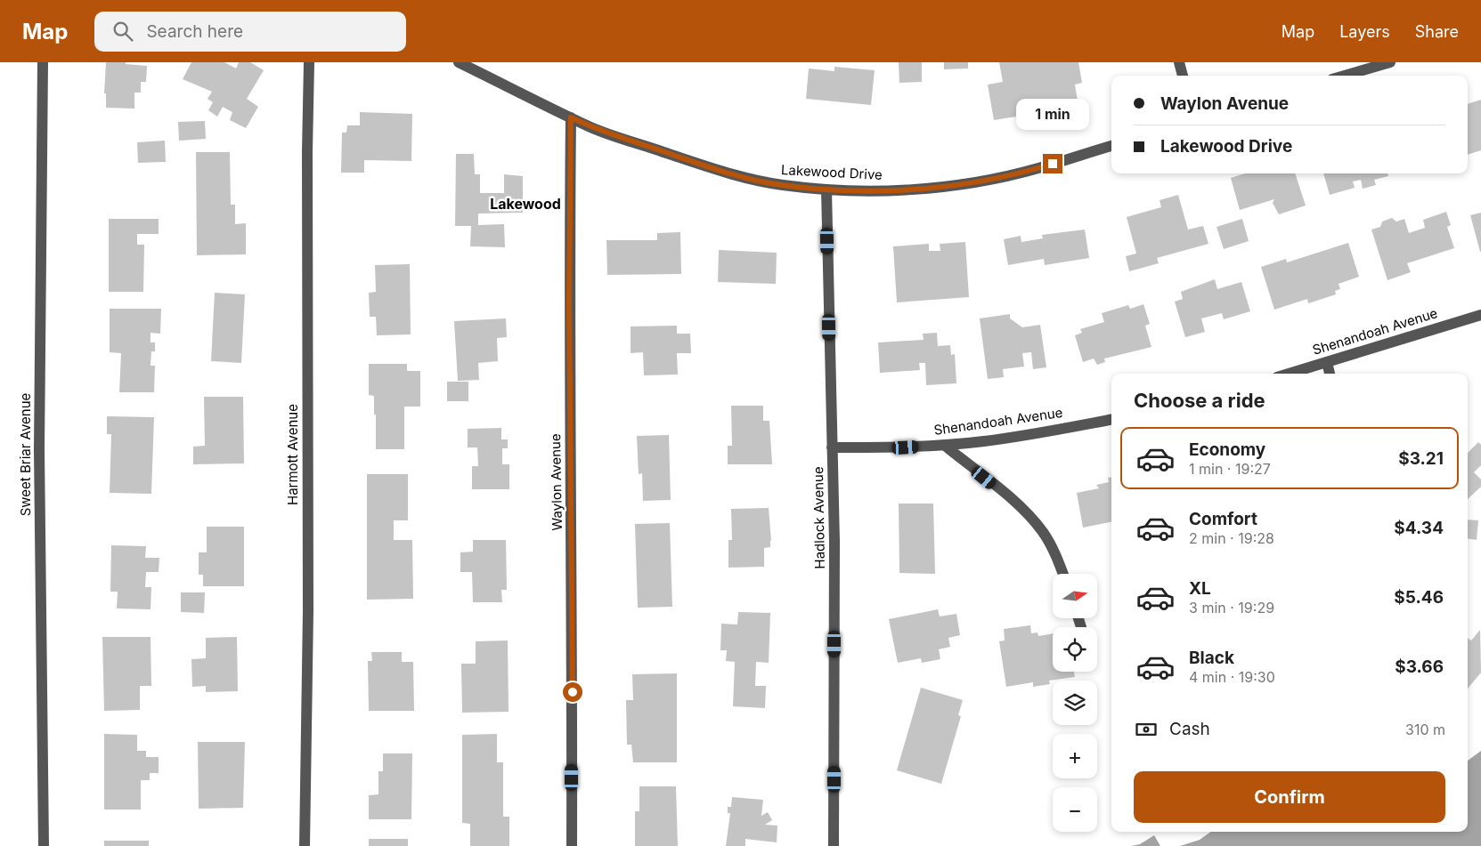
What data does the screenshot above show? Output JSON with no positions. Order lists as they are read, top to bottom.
{
  "streets": {
    "street": [
      "Lakewood Drive",
      "Shenandoah Avenue",
      "Sweet Briar Avenue",
      "Harmott Avenue",
      "Waylon Avenue",
      "Hadlock Avenue"
    ]
  },
  "crossings": [
    ["Lakewood Drive", "Waylon Avenue"],
    ["Lakewood Drive", "Hadlock Avenue"],
    ["Shenandoah Avenue", "Hadlock Avenue"]
  ],
  "districts": ["Lakewood"],
  "north": "right",
  "page": {
    "header": "Map",
    "search": "Search here",
    "nav": ["Map", "Layers", "Share"],
    "banner": ["Waylon Avenue", "Lakewood Drive"],
    "bubble": "1 min",
    "heading": "Choose a ride",
    "list": [
      {
        "name": "Economy",
        "note": "1 min · 19:27",
        "value": "$3.21"
      },
      {
        "name": "Comfort",
        "note": "2 min · 19:28",
        "value": "$4.34"
      },
      {
        "name": "XL",
        "note": "3 min · 19:29",
        "value": "$5.46"
      },
      {
        "name": "Black",
        "note": "4 min · 19:30",
        "value": "$3.66"
      }
    ],
    "map_buttons": ["+", "−"],
    "pay": ["Cash", "310 m"],
    "buttons": "Confirm"
  }
}
